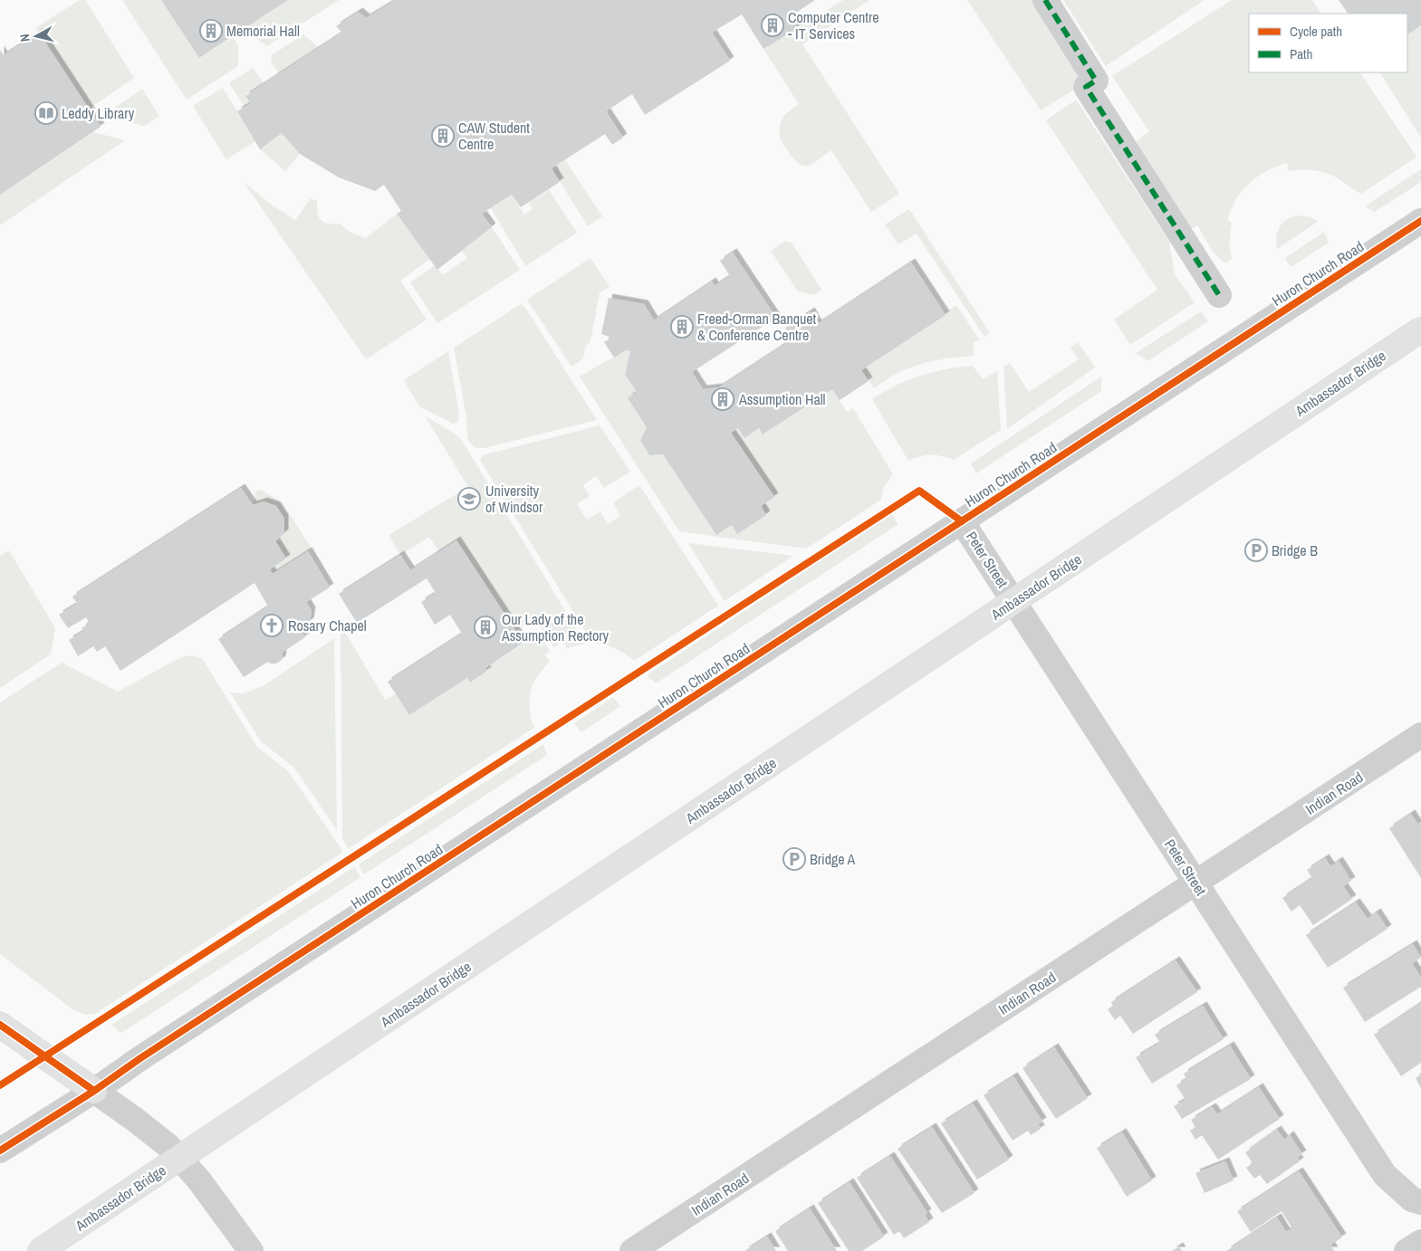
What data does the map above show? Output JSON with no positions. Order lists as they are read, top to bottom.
{
  "streets": {
    "main road": ["Ambassador Bridge"],
    "street": ["Huron Church Road", "Peter Street", "Indian Road"]
  },
  "crossings": [
    ["Huron Church Road", "Peter Street"],
    ["Peter Street", "Indian Road"]
  ],
  "places": {
    "building": [
      "Computer Centre - IT Services",
      "Memorial Hall",
      "CAW Student Centre",
      "Freed-Orman Banquet & Conference Centre",
      "Assumption Hall",
      "Our Lady of the Assumption Rectory"
    ],
    "library": ["Leddy Library"],
    "school or university": ["University of Windsor"],
    "parking": ["Bridge B", "Bridge A"],
    "church": ["Rosary Chapel"]
  },
  "legend": ["Cycle path", "Path"],
  "north": "left"
}
